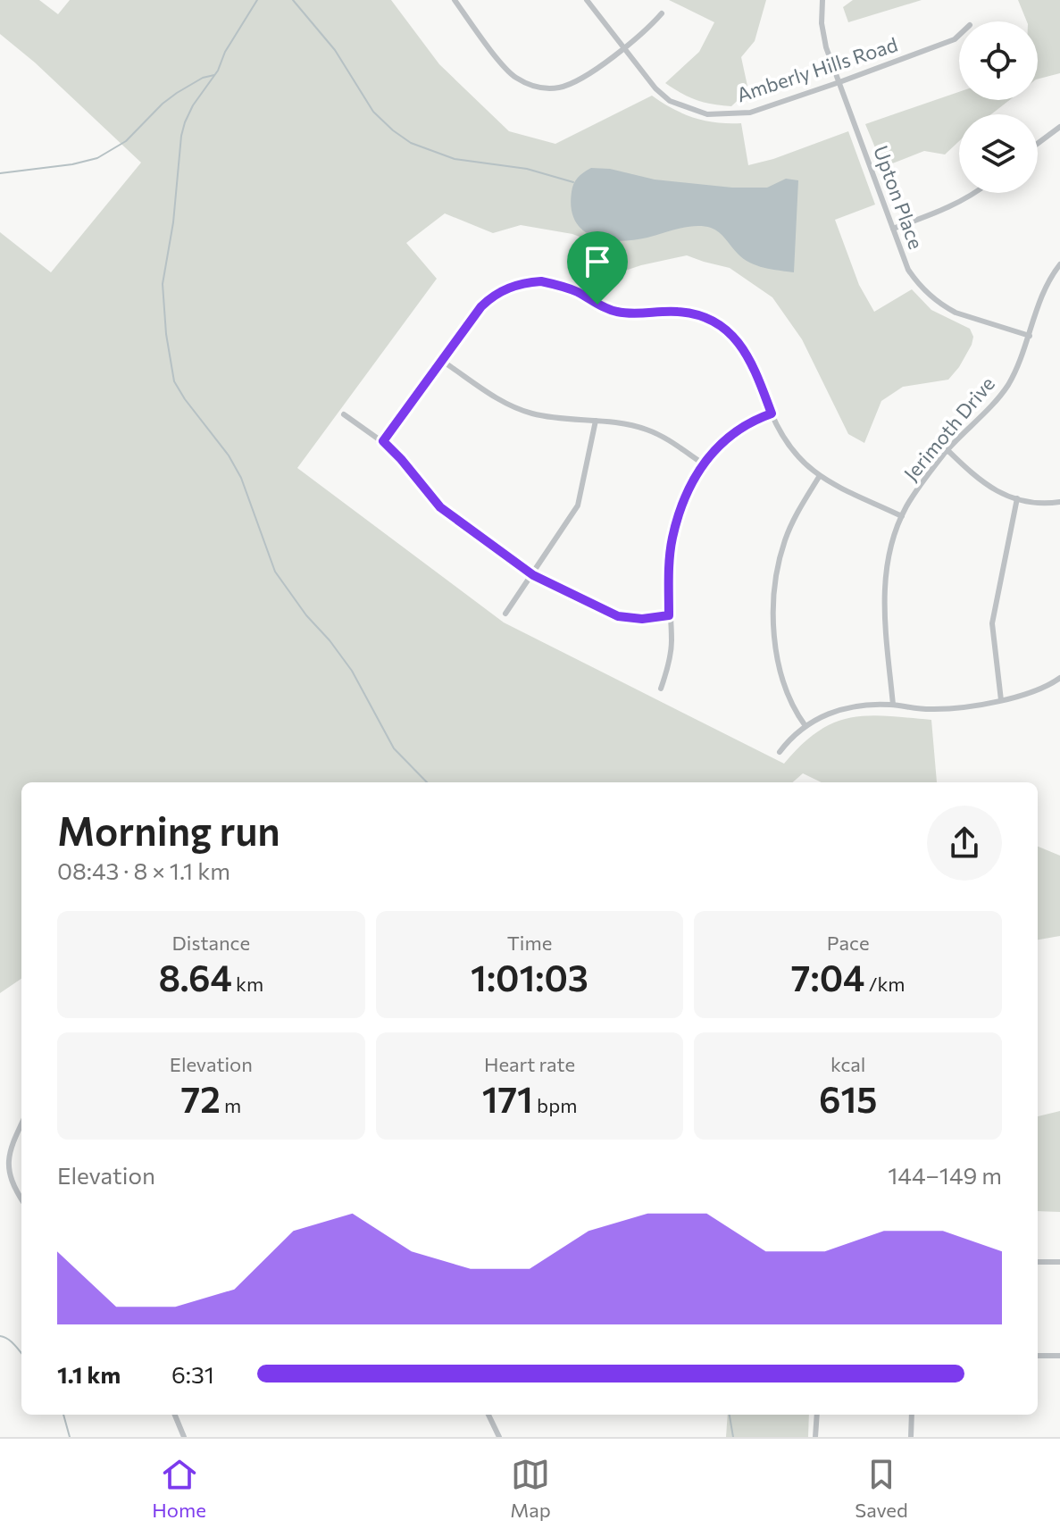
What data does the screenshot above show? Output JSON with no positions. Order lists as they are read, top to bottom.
{
  "streets": {
    "street": ["Amberly Hills Road", "Upton Place", "Jerimoth Drive"]
  },
  "crossings": [
    ["Amberly Hills Road", "Upton Place"],
    ["Upton Place", "Jerimoth Drive"]
  ],
  "page": {
    "heading": ["Morning run", "08:43 · 8 × 1.1 km"],
    "stats": [
      ["Distance", "8.64 km"],
      ["Time", "1:01:03"],
      ["Pace", "7:04 /km"],
      ["Elevation", "72 m"],
      ["Heart rate", "171 bpm"],
      ["kcal", "615"]
    ],
    "chart": ["Elevation", "144–149 m"],
    "list": [
      {
        "name": "1.1 km",
        "note": "6:31"
      }
    ],
    "tabs": ["Home", "Map", "Saved"]
  }
}
